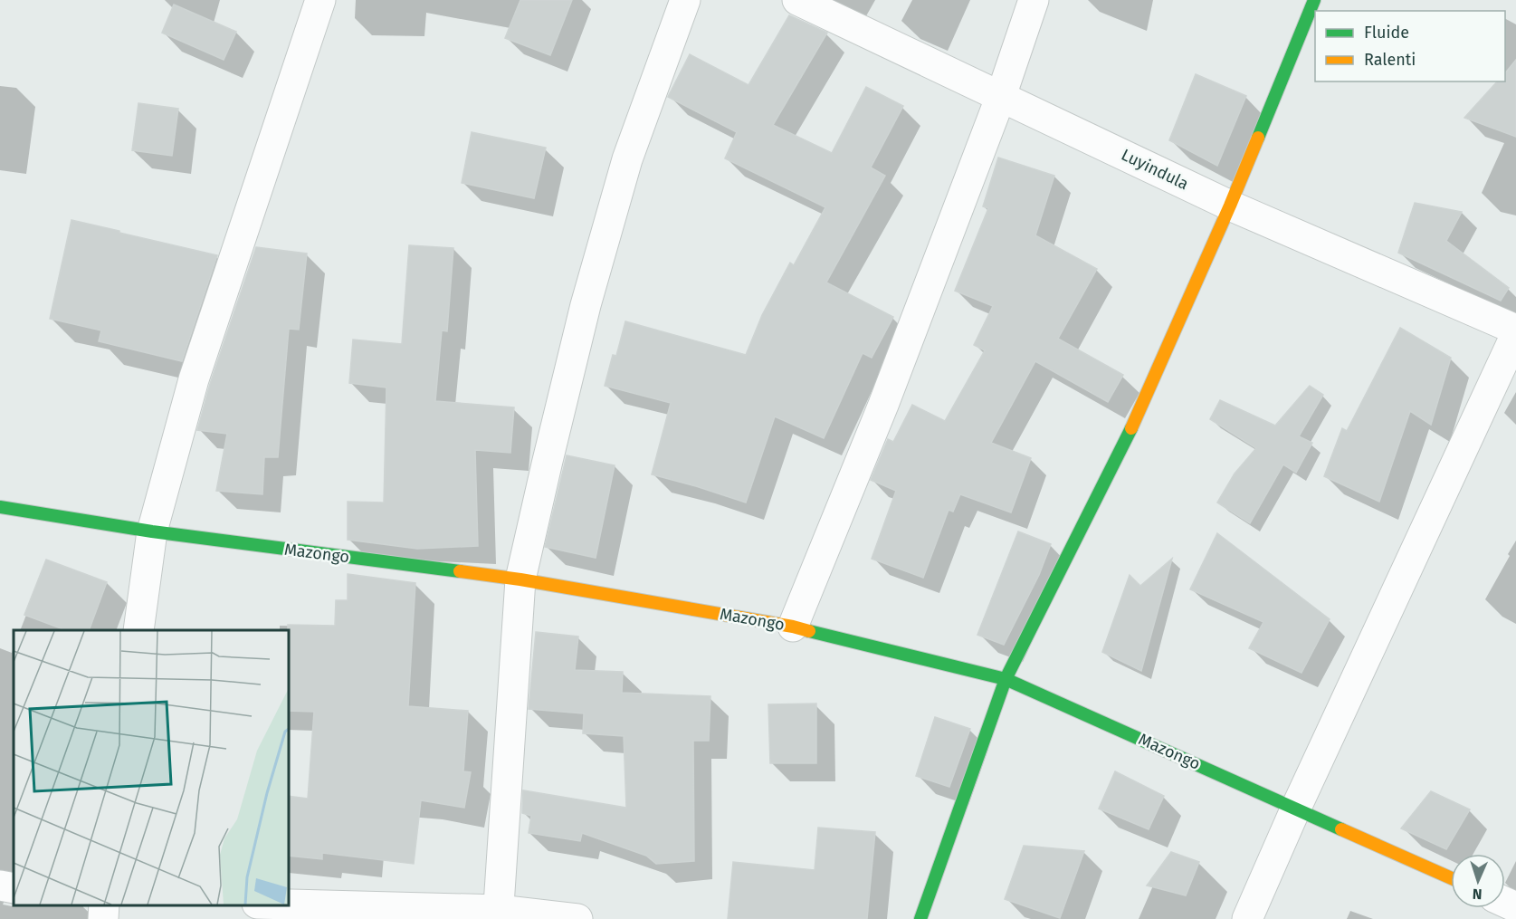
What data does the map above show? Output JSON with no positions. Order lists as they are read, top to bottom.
{
  "streets": {
    "street": ["Luyindula", "Mazongo"]
  },
  "legend": ["Fluide", "Ralenti"],
  "north": "bottom"
}
